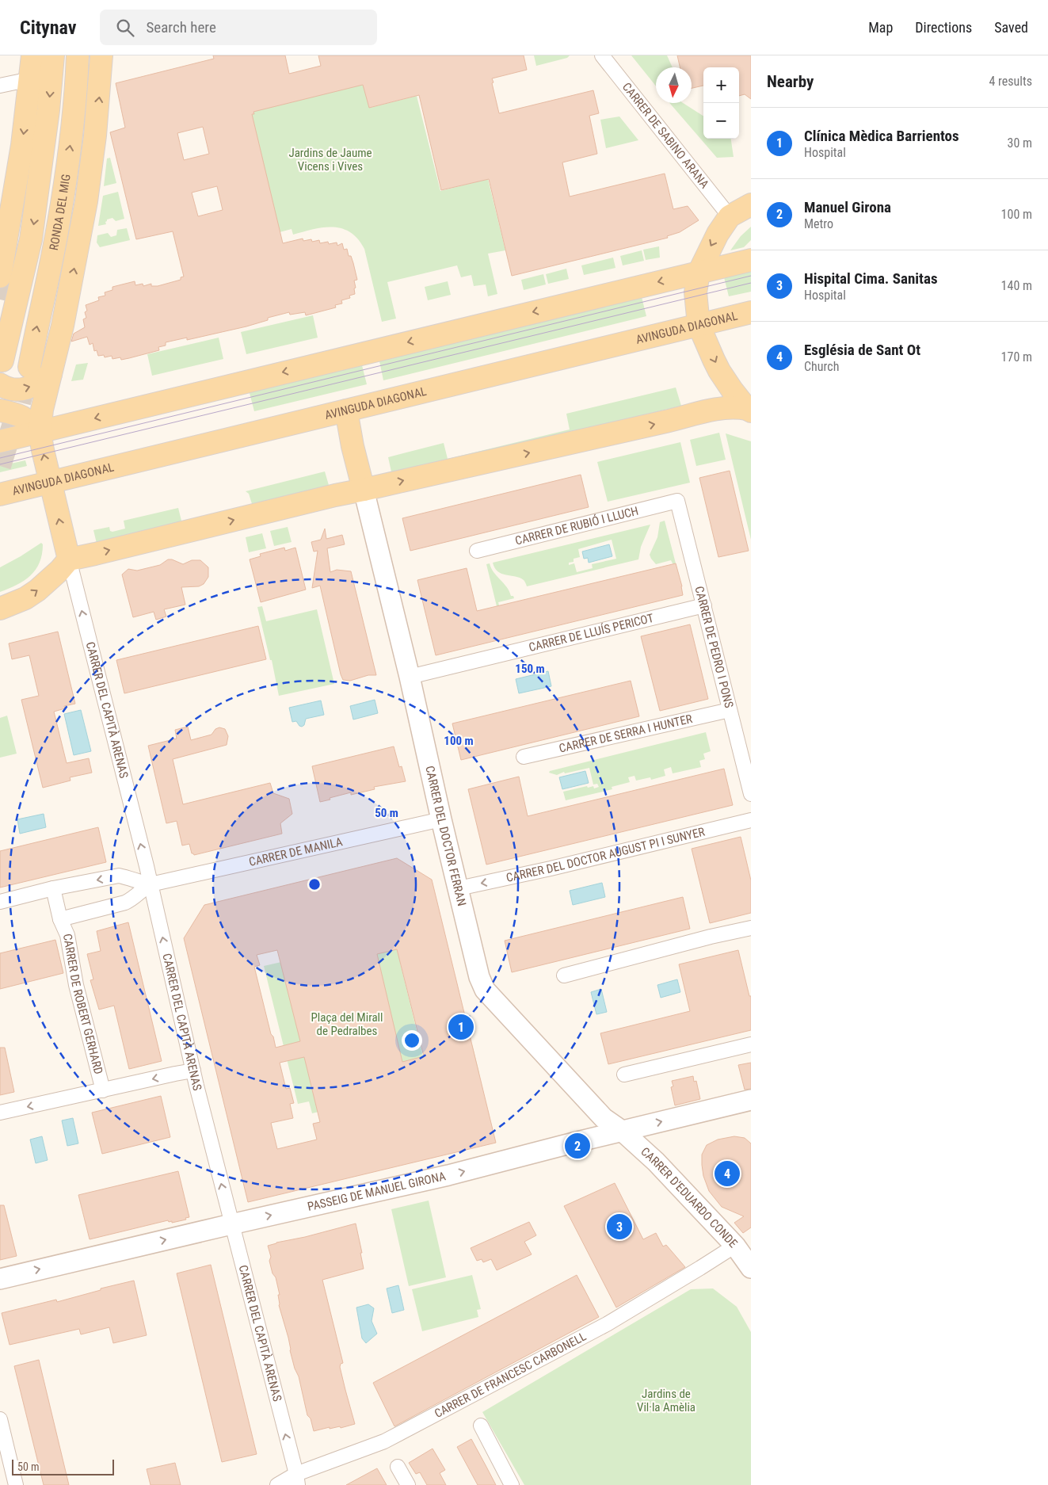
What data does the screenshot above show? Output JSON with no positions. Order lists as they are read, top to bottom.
{
  "streets": {
    "main road": ["RONDA DEL MIG", "AVINGUDA DIAGONAL"],
    "street": [
      "CARRER DE SABINO ARANA",
      "CARRER DE RUBIÓ I LLUCH",
      "CARRER DE LLUÍS PERICOT",
      "CARRER DE PEDRO I PONS",
      "CARRER DEL CAPITÀ ARENAS",
      "CARRER DE SERRA I HUNTER",
      "CARRER DEL DOCTOR FERRAN",
      "CARRER DE MANILA",
      "CARRER DEL DOCTOR AUGUST PI I SUNYER",
      "CARRER DE ROBERT GERHARD",
      "PASSEIG DE MANUEL GIRONA",
      "CARRER D'EDUARDO CONDE",
      "CARRER DE FRANCESC CARBONELL"
    ]
  },
  "crossings": [
    ["CARRER DE RUBIÓ I LLUCH", "CARRER DE PEDRO I PONS"],
    ["CARRER DE LLUÍS PERICOT", "CARRER DE PEDRO I PONS"],
    ["CARRER DE LLUÍS PERICOT", "CARRER DEL DOCTOR FERRAN"],
    ["CARRER DE PEDRO I PONS", "CARRER DE SERRA I HUNTER"],
    ["CARRER DEL CAPITÀ ARENAS", "CARRER DE MANILA"],
    ["CARRER DEL CAPITÀ ARENAS", "PASSEIG DE MANUEL GIRONA"],
    ["CARRER DEL CAPITÀ ARENAS", "CARRER DE FRANCESC CARBONELL"],
    ["CARRER DEL DOCTOR FERRAN", "CARRER DE MANILA"],
    ["CARRER DEL DOCTOR FERRAN", "CARRER DEL DOCTOR AUGUST PI I SUNYER"],
    ["CARRER DEL DOCTOR FERRAN", "PASSEIG DE MANUEL GIRONA"],
    ["CARRER DEL DOCTOR FERRAN", "CARRER D'EDUARDO CONDE"],
    ["CARRER DE MANILA", "CARRER DE ROBERT GERHARD"],
    ["PASSEIG DE MANUEL GIRONA", "CARRER D'EDUARDO CONDE"],
    ["CARRER D'EDUARDO CONDE", "CARRER DE FRANCESC CARBONELL"]
  ],
  "one_way": ["CARRER DEL CAPITÀ ARENAS"],
  "parks": ["Jardins de Jaume Vicens i Vives", "Plaça del Mirall de Pedralbes", "Jardins de Vil·la Amèlia"],
  "scale_bar": "50 m",
  "north": "bottom",
  "page": {
    "header": "Citynav",
    "search": "Search here",
    "nav": ["Map", "Directions", "Saved"],
    "heading": ["Nearby", "4 results"],
    "map_buttons": ["+", "−"],
    "list": [
      {
        "mark": "1",
        "name": "Clínica Mèdica Barrientos",
        "note": "Hospital",
        "value": "30 m"
      },
      {
        "mark": "2",
        "name": "Manuel Girona",
        "note": "Metro",
        "value": "100 m"
      },
      {
        "mark": "3",
        "name": "Hispital Cima. Sanitas",
        "note": "Hospital",
        "value": "140 m"
      },
      {
        "mark": "4",
        "name": "Església de Sant Ot",
        "note": "Church",
        "value": "170 m"
      }
    ],
    "pins": [
      "1",
      "2",
      "4",
      "3"
    ],
    "scale": "50 m"
  },
  "rings": ["150 m", "100 m", "50 m"]
}
